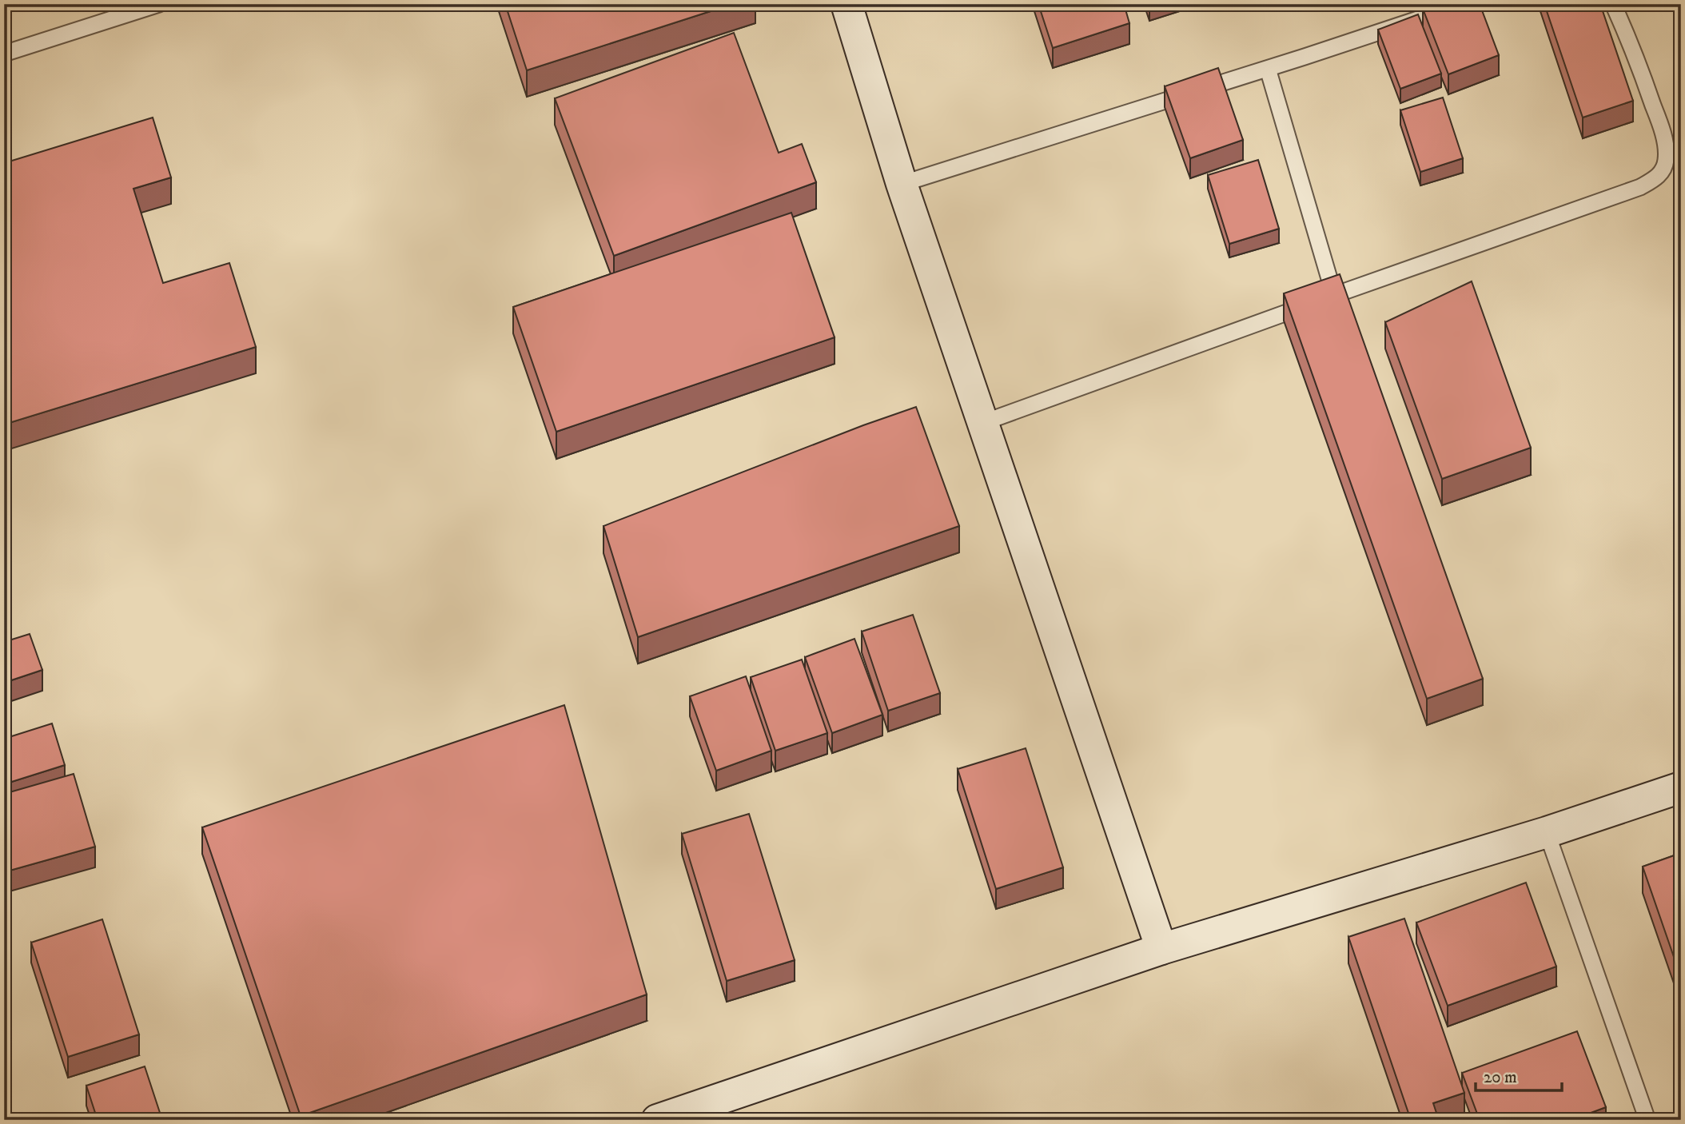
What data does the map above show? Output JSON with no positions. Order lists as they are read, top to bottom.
{
  "scale_bar": "20 m"
}
